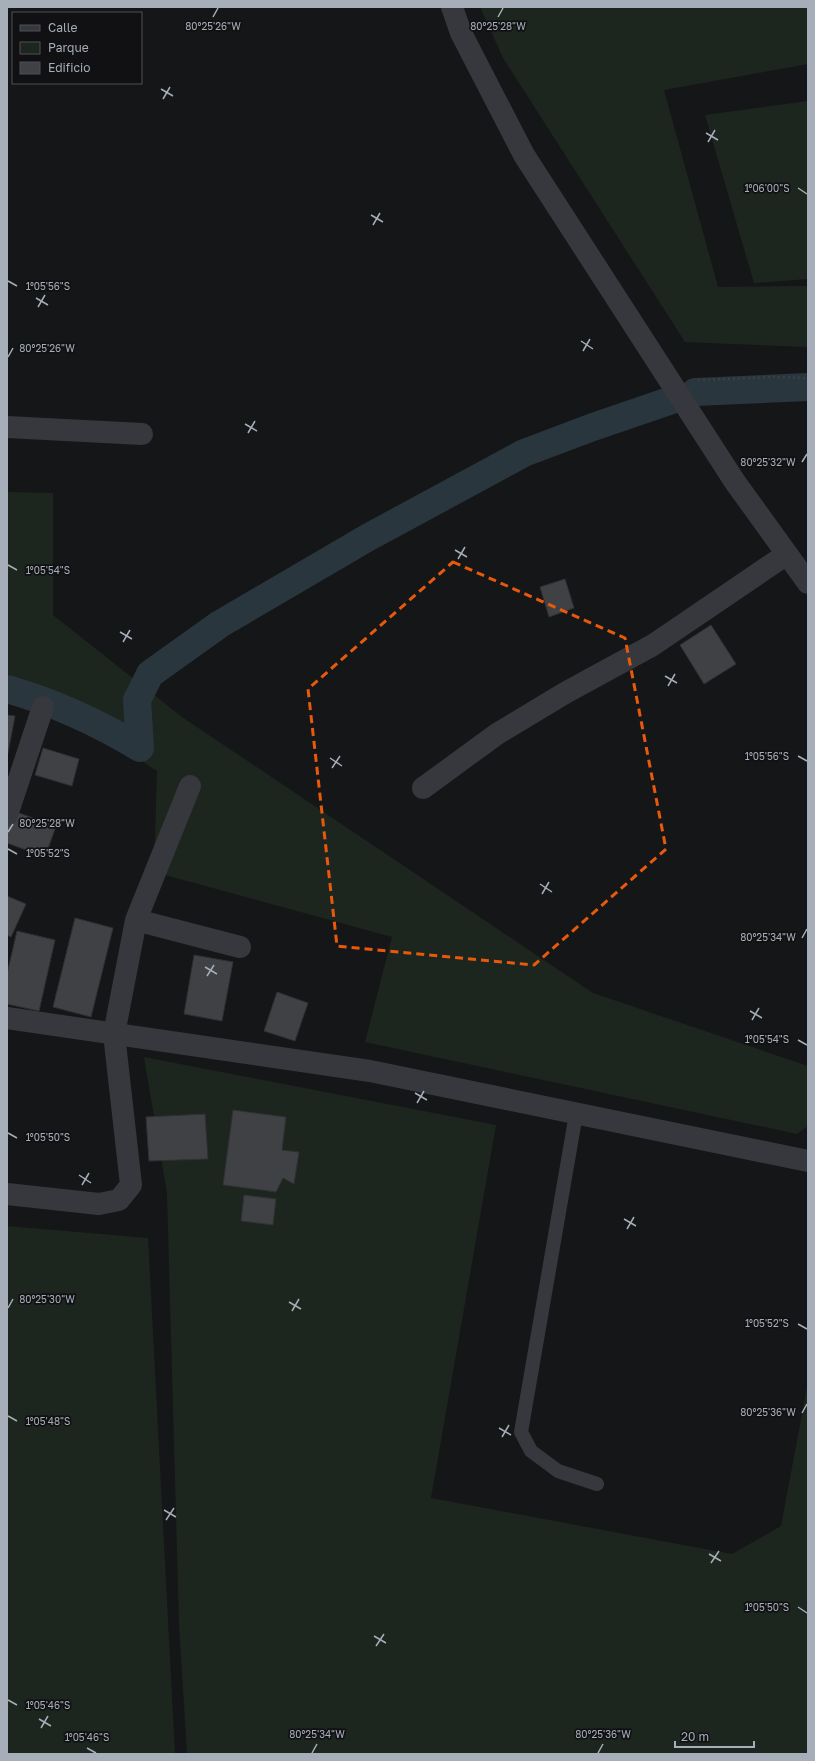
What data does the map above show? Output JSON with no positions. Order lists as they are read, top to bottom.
{
  "legend": ["Calle", "Parque", "Edificio"],
  "scale_bar": "20 m",
  "coordinates": [
    "80°25'26\"W",
    "80°25'28\"W",
    "1°06'00\"S",
    "1°05'56\"S",
    "80°25'32\"W",
    "1°05'54\"S",
    "1°05'52\"S",
    "80°25'34\"W",
    "1°05'50\"S",
    "80°25'30\"W",
    "80°25'36\"W",
    "1°05'48\"S",
    "1°05'46\"S"
  ]
}
